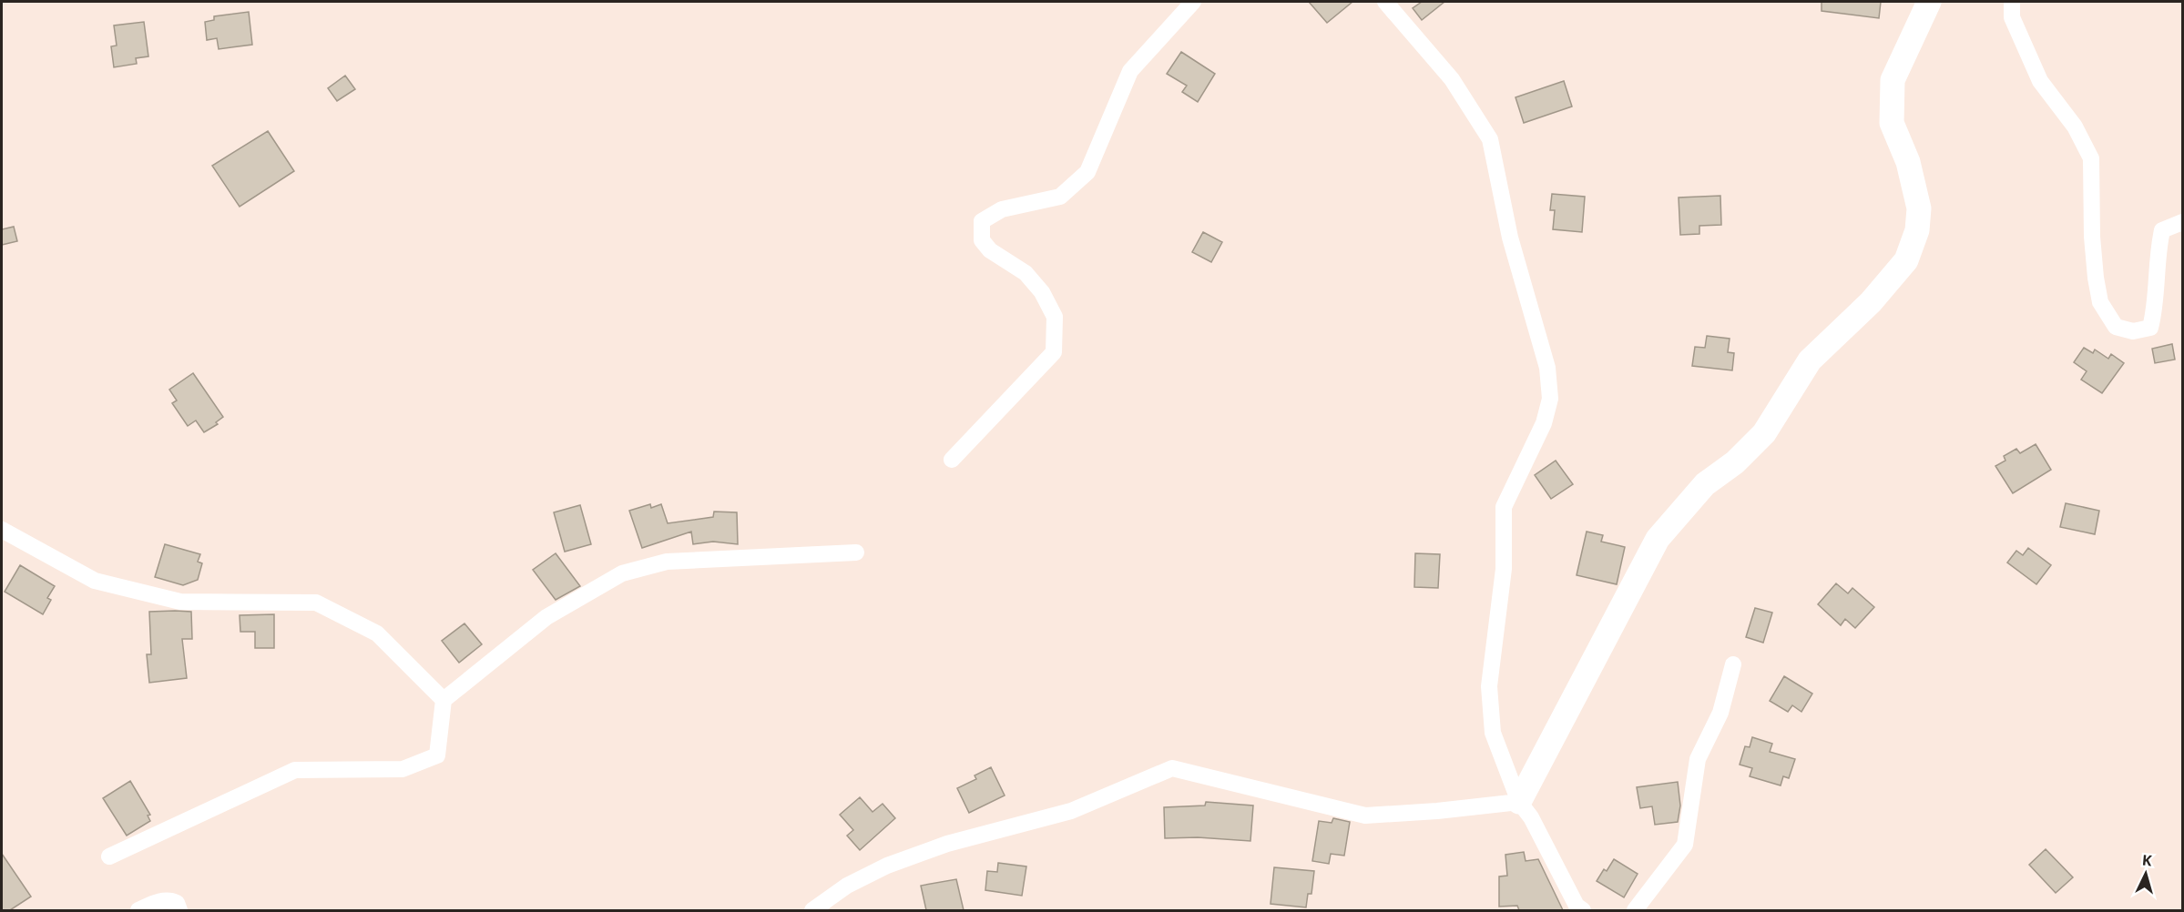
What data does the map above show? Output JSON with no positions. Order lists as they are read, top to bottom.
{
  "north": "top"
}
